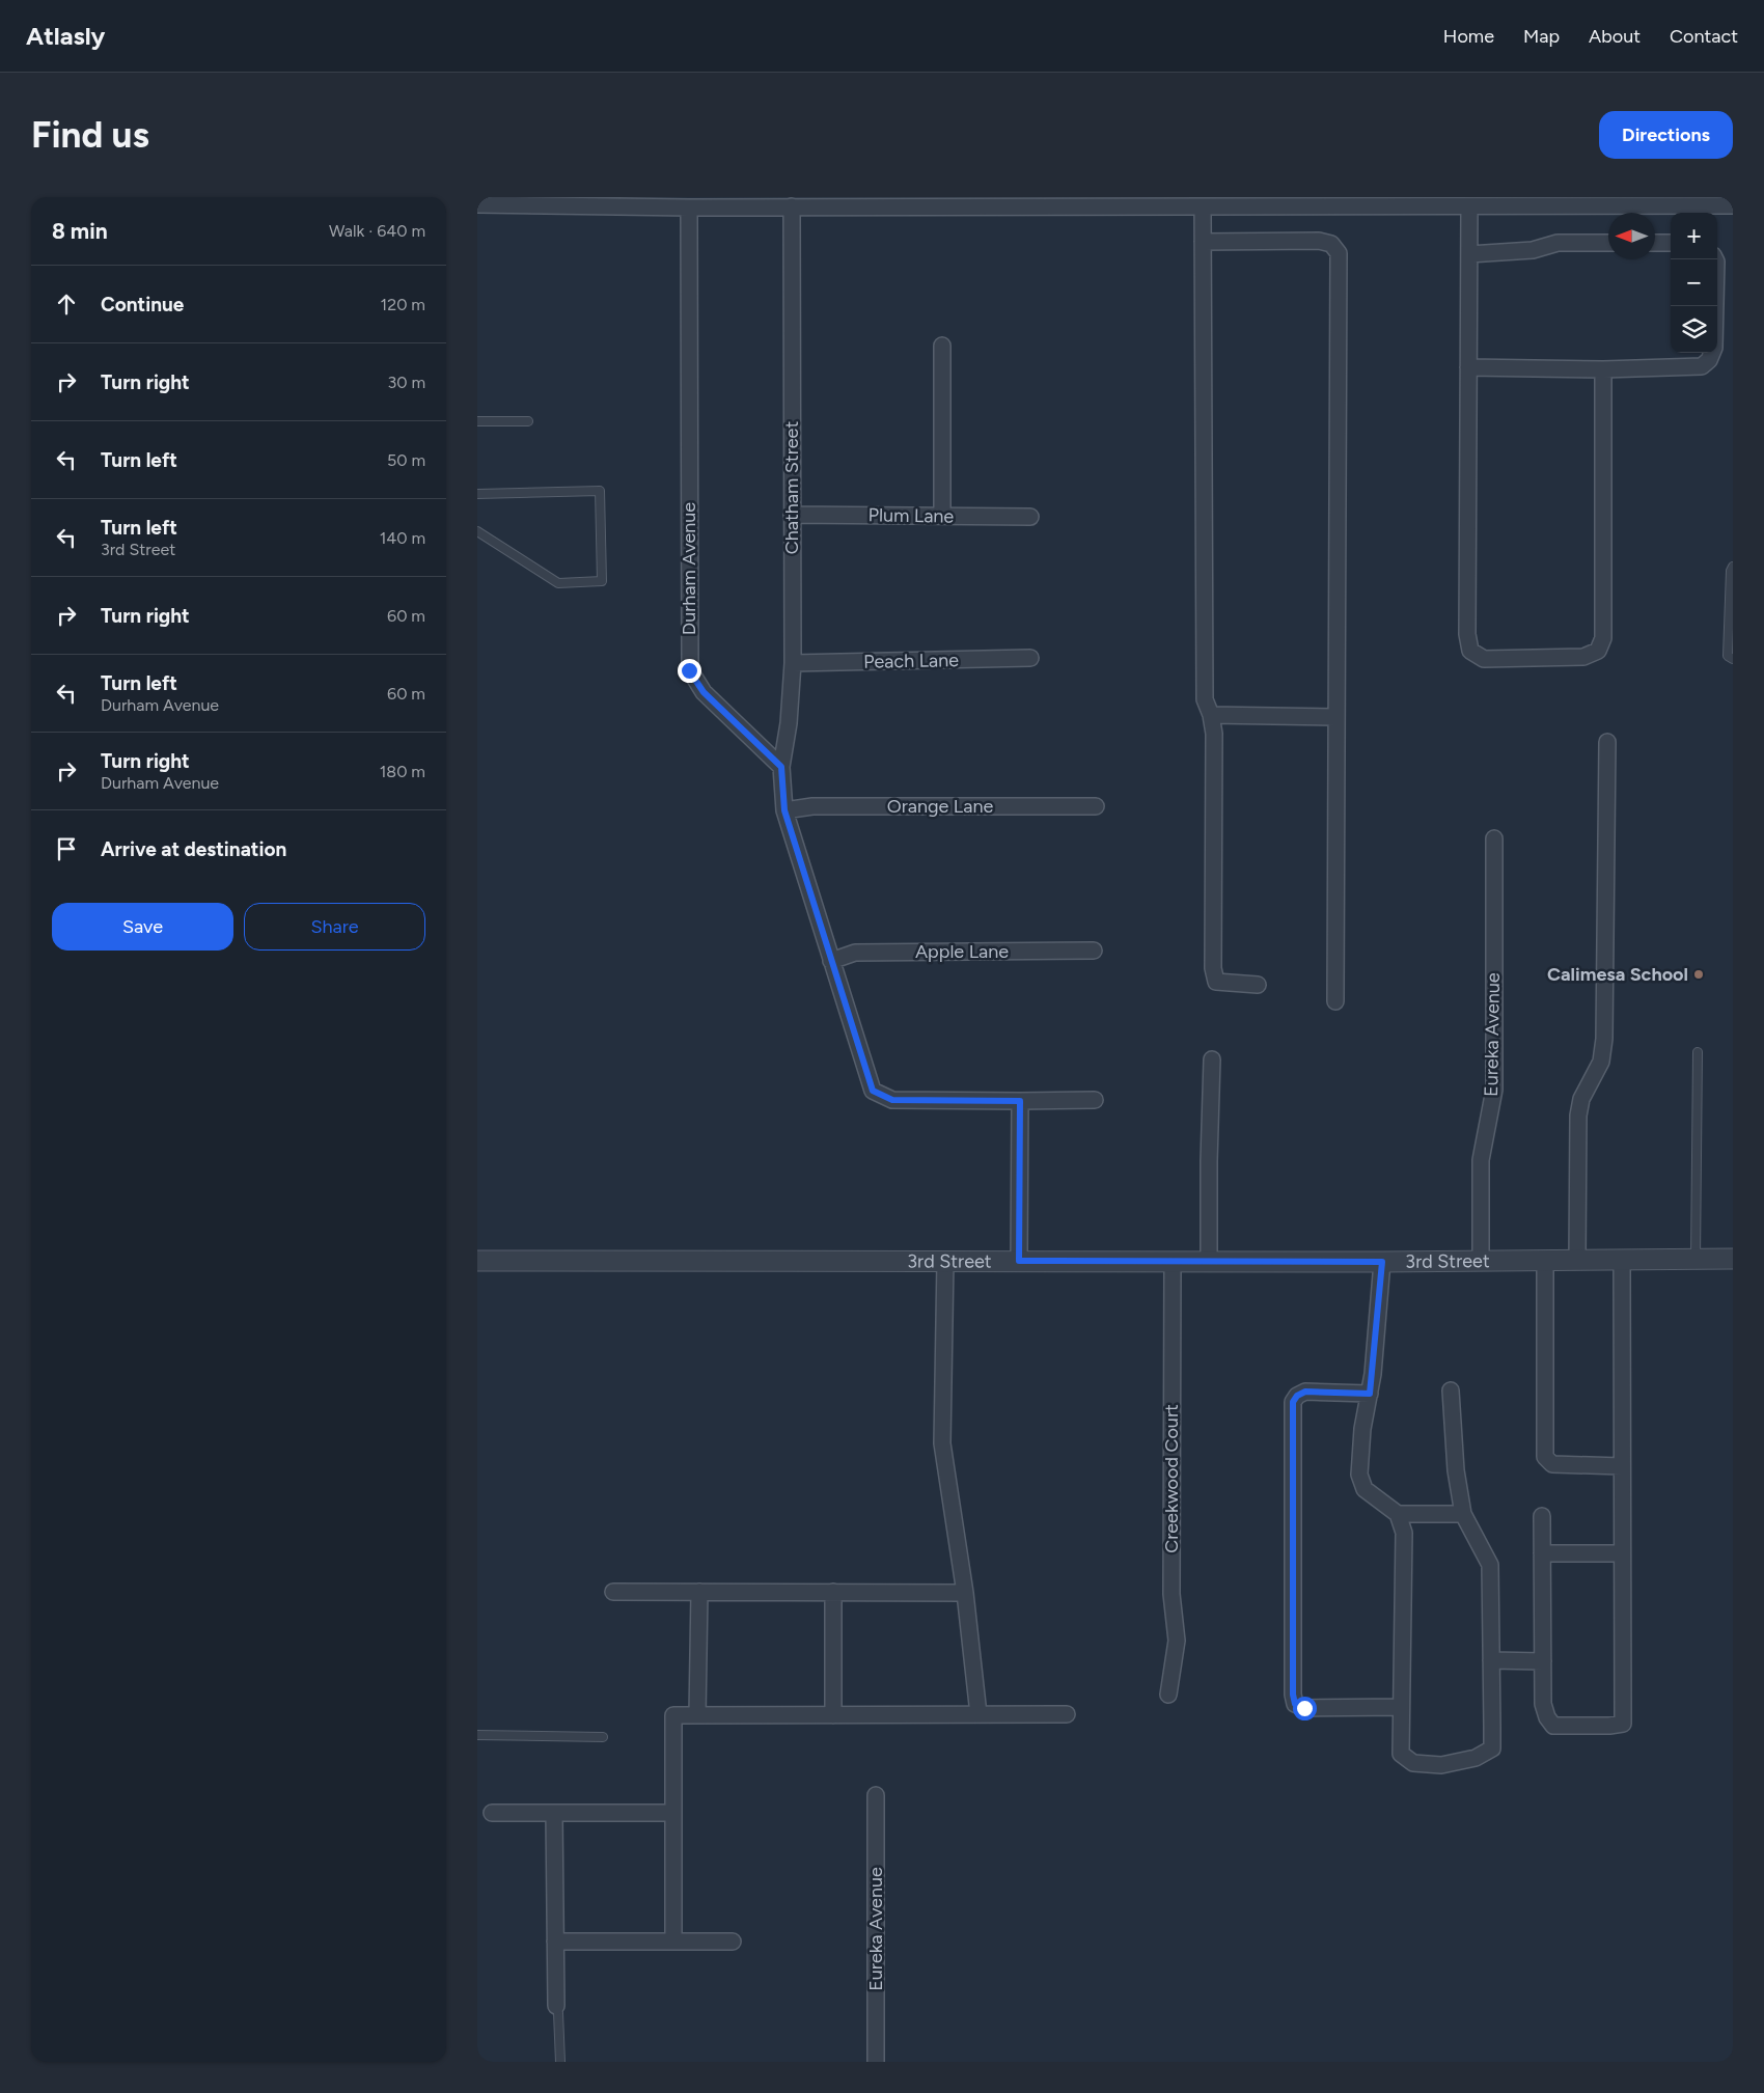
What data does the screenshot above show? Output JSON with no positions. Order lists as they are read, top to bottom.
{
  "streets": {
    "street": [
      "Chatham Street",
      "Plum Lane",
      "Durham Avenue",
      "Peach Lane",
      "Orange Lane",
      "Apple Lane",
      "Eureka Avenue",
      "3rd Street",
      "Creekwood Court"
    ]
  },
  "crossings": [
    ["Chatham Street", "Plum Lane"],
    ["Chatham Street", "Durham Avenue"],
    ["Chatham Street", "Peach Lane"],
    ["Eureka Avenue", "3rd Street"],
    ["3rd Street", "Creekwood Court"]
  ],
  "places": ["Calimesa School"],
  "north": "left",
  "page": {
    "header": "Atlasly",
    "nav": [
      "Home",
      "Map",
      "About",
      "Contact"
    ],
    "buttons": [
      "Directions",
      ["Save", "Share"]
    ],
    "title": "Find us",
    "heading": ["8 min", "Walk · 640 m"],
    "map_buttons": ["+", "−"],
    "list": [
      ["Continue", "120 m"],
      ["Turn right", "30 m"],
      ["Turn left", "50 m"],
      ["Turn left", "3rd Street", "140 m"],
      ["Turn right", "60 m"],
      ["Turn left", "Durham Avenue", "60 m"],
      ["Turn right", "Durham Avenue", "180 m"],
      "Arrive at destination"
    ]
  }
}
